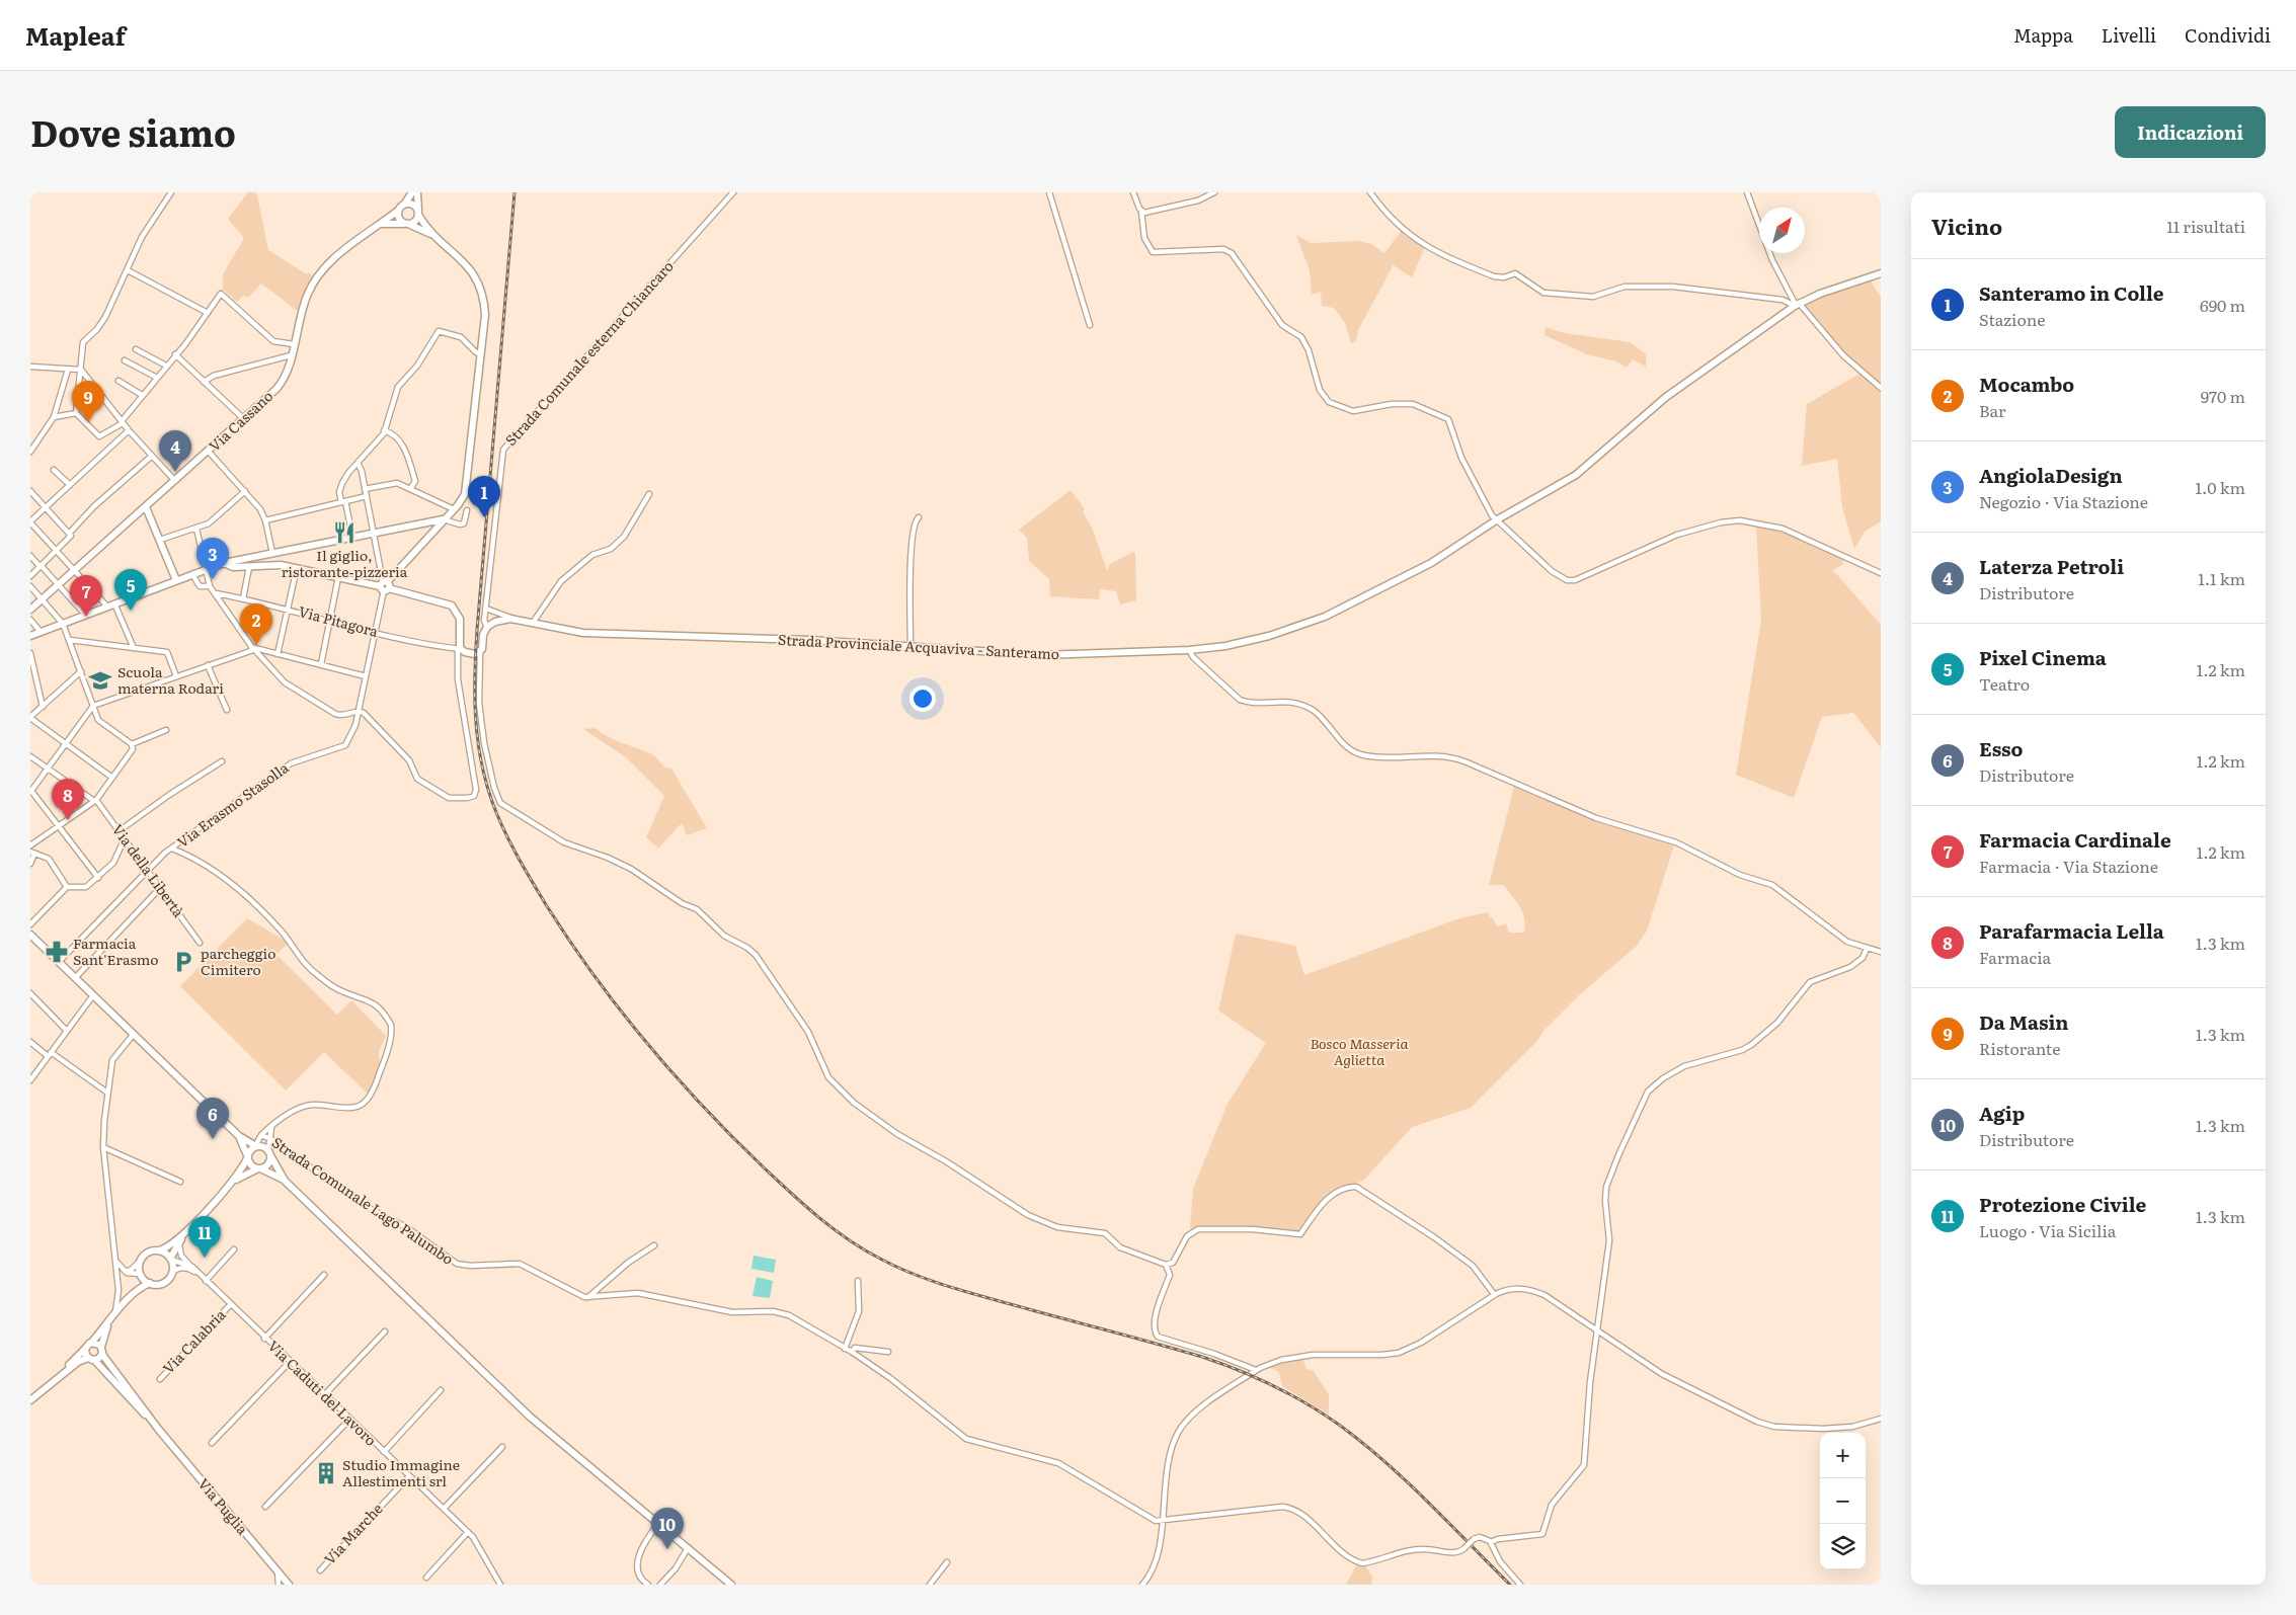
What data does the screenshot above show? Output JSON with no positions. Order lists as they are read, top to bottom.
{
  "streets": {
    "main road": ["Via Cassano", "Strada Provinciale Acquaviva - Santeramo", "Via Puglia"],
    "street": [
      "Strada Comunale esterna Chiancaro",
      "Via Pitagora",
      "Via Erasmo Stasolla",
      "Via della Libertà",
      "Strada Comunale Lago Palumbo",
      "Via Calabria",
      "Via Caduti del Lavoro",
      "Via Marche"
    ]
  },
  "crossings": [
    ["Via Pitagora", "Via Erasmo Stasolla"],
    ["Via Erasmo Stasolla", "Via della Libertà"],
    ["Via Calabria", "Via Caduti del Lavoro"],
    ["Via Caduti del Lavoro", "Via Marche"]
  ],
  "parks": ["Bosco Masseria Aglietta"],
  "places": {
    "restaurant": ["Il giglio, ristorante-pizzeria"],
    "school or university": ["Scuola materna Rodari"],
    "pharmacy": ["Farmacia Sant'Erasmo"],
    "parking": ["parcheggio Cimitero"],
    "building": ["Studio Immagine Allestimenti srl"]
  },
  "north": "top right",
  "page": {
    "header": "Mapleaf",
    "nav": ["Mappa", "Livelli", "Condividi"],
    "title": "Dove siamo",
    "buttons": "Indicazioni",
    "heading": ["Vicino", "11 risultati"],
    "list": [
      {
        "mark": "1",
        "name": "Santeramo in Colle",
        "note": "Stazione",
        "value": "690 m"
      },
      {
        "mark": "2",
        "name": "Mocambo",
        "note": "Bar",
        "value": "970 m"
      },
      {
        "mark": "3",
        "name": "AngiolaDesign",
        "note": "Negozio · Via Stazione",
        "value": "1.0 km"
      },
      {
        "mark": "4",
        "name": "Laterza Petroli",
        "note": "Distributore",
        "value": "1.1 km"
      },
      {
        "mark": "5",
        "name": "Pixel Cinema",
        "note": "Teatro",
        "value": "1.2 km"
      },
      {
        "mark": "6",
        "name": "Esso",
        "note": "Distributore",
        "value": "1.2 km"
      },
      {
        "mark": "7",
        "name": "Farmacia Cardinale",
        "note": "Farmacia · Via Stazione",
        "value": "1.2 km"
      },
      {
        "mark": "8",
        "name": "Parafarmacia Lella",
        "note": "Farmacia",
        "value": "1.3 km"
      },
      {
        "mark": "9",
        "name": "Da Masin",
        "note": "Ristorante",
        "value": "1.3 km"
      },
      {
        "mark": "10",
        "name": "Agip",
        "note": "Distributore",
        "value": "1.3 km"
      },
      {
        "mark": "11",
        "name": "Protezione Civile",
        "note": "Luogo · Via Sicilia",
        "value": "1.3 km"
      }
    ],
    "pins": [
      "9",
      "4",
      "1",
      "3",
      "5",
      "7",
      "2",
      "8",
      "6",
      "11",
      "10"
    ],
    "map_buttons": ["+", "−"]
  }
}
